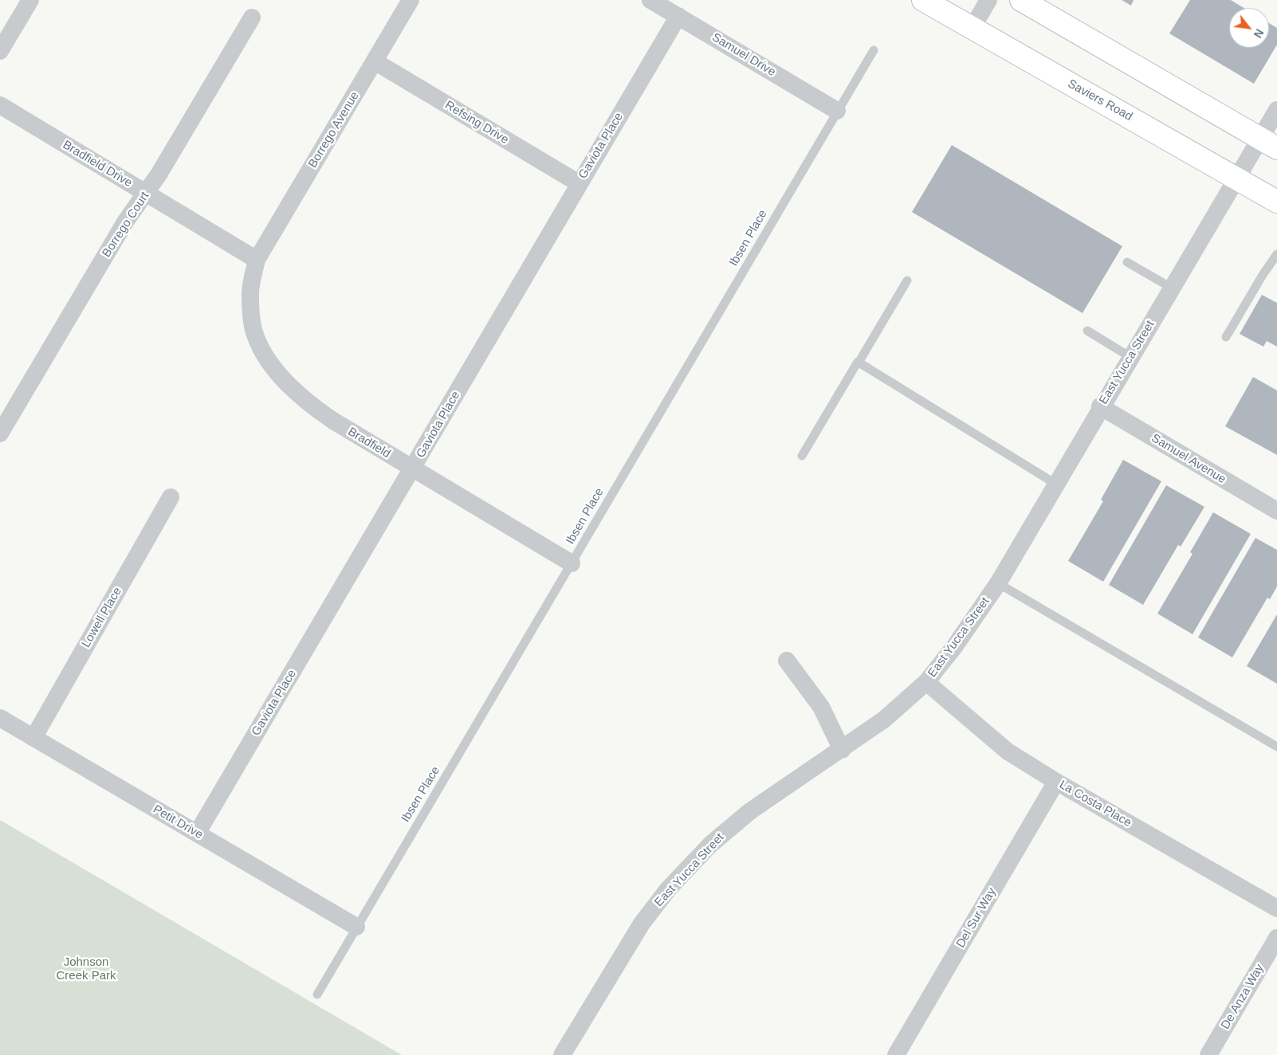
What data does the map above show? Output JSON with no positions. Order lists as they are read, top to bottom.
{
  "streets": {
    "main road": ["Saviers Road"],
    "street": [
      "Samuel Drive",
      "Refsing Drive",
      "Borrego Avenue",
      "Gaviota Place",
      "Bradfield Drive",
      "Borrego Court",
      "East Yucca Street",
      "Bradfield",
      "Samuel Avenue",
      "Lowell Place",
      "La Costa Place",
      "Petit Drive",
      "Del Sur Way",
      "De Anza Way"
    ],
    "lane": ["Ibsen Place"]
  },
  "crossings": [
    ["Samuel Drive", "Gaviota Place"],
    ["Samuel Drive", "Ibsen Place"],
    ["Saviers Road", "East Yucca Street"],
    ["Refsing Drive", "Borrego Avenue"],
    ["Refsing Drive", "Gaviota Place"],
    ["Borrego Avenue", "Bradfield Drive"],
    ["Borrego Avenue", "Bradfield"],
    ["Gaviota Place", "Bradfield"],
    ["Gaviota Place", "Petit Drive"],
    ["Bradfield Drive", "Borrego Court"],
    ["Bradfield Drive", "Bradfield"],
    ["Ibsen Place", "Bradfield"],
    ["Ibsen Place", "Petit Drive"],
    ["East Yucca Street", "Samuel Avenue"],
    ["East Yucca Street", "La Costa Place"],
    ["Lowell Place", "Petit Drive"],
    ["La Costa Place", "Del Sur Way"]
  ],
  "parks": ["Johnson Creek Park"],
  "north": "bottom right"
}
